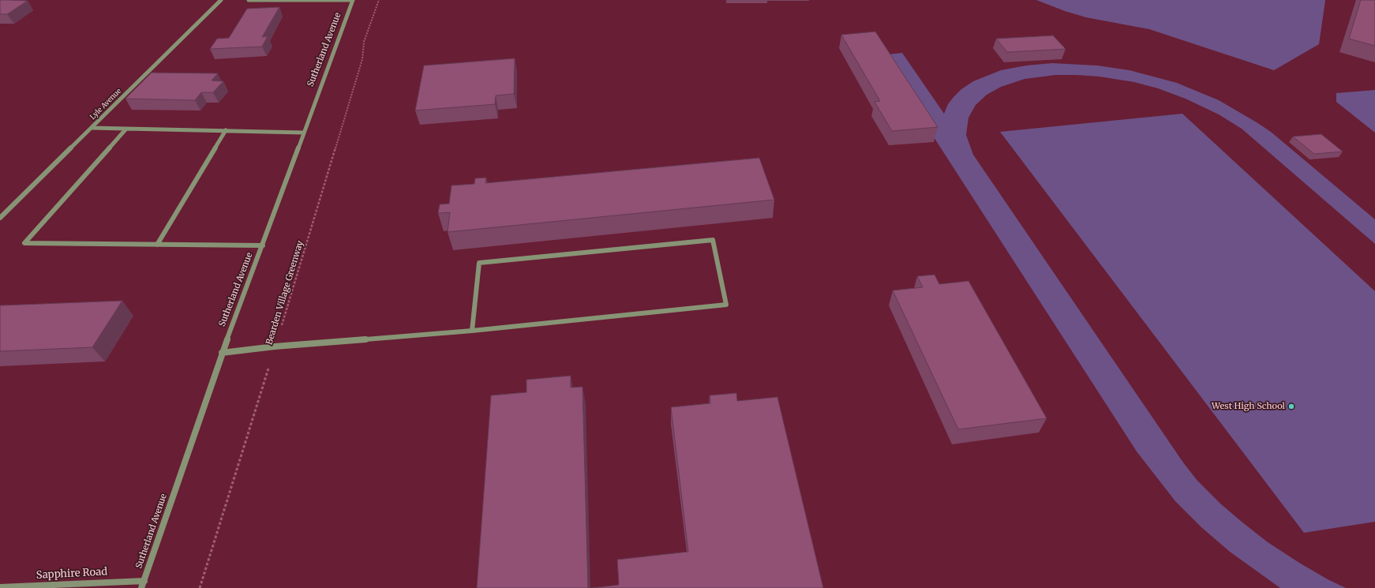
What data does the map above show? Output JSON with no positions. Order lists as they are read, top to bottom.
{
  "streets": {
    "street": ["Sutherland Avenue", "Lyle Avenue", "Sapphire Road"],
    "path": ["Bearden Village Greenway"]
  },
  "crossings": [
    ["Sutherland Avenue", "Sapphire Road"]
  ],
  "places": ["West High School"]
}
